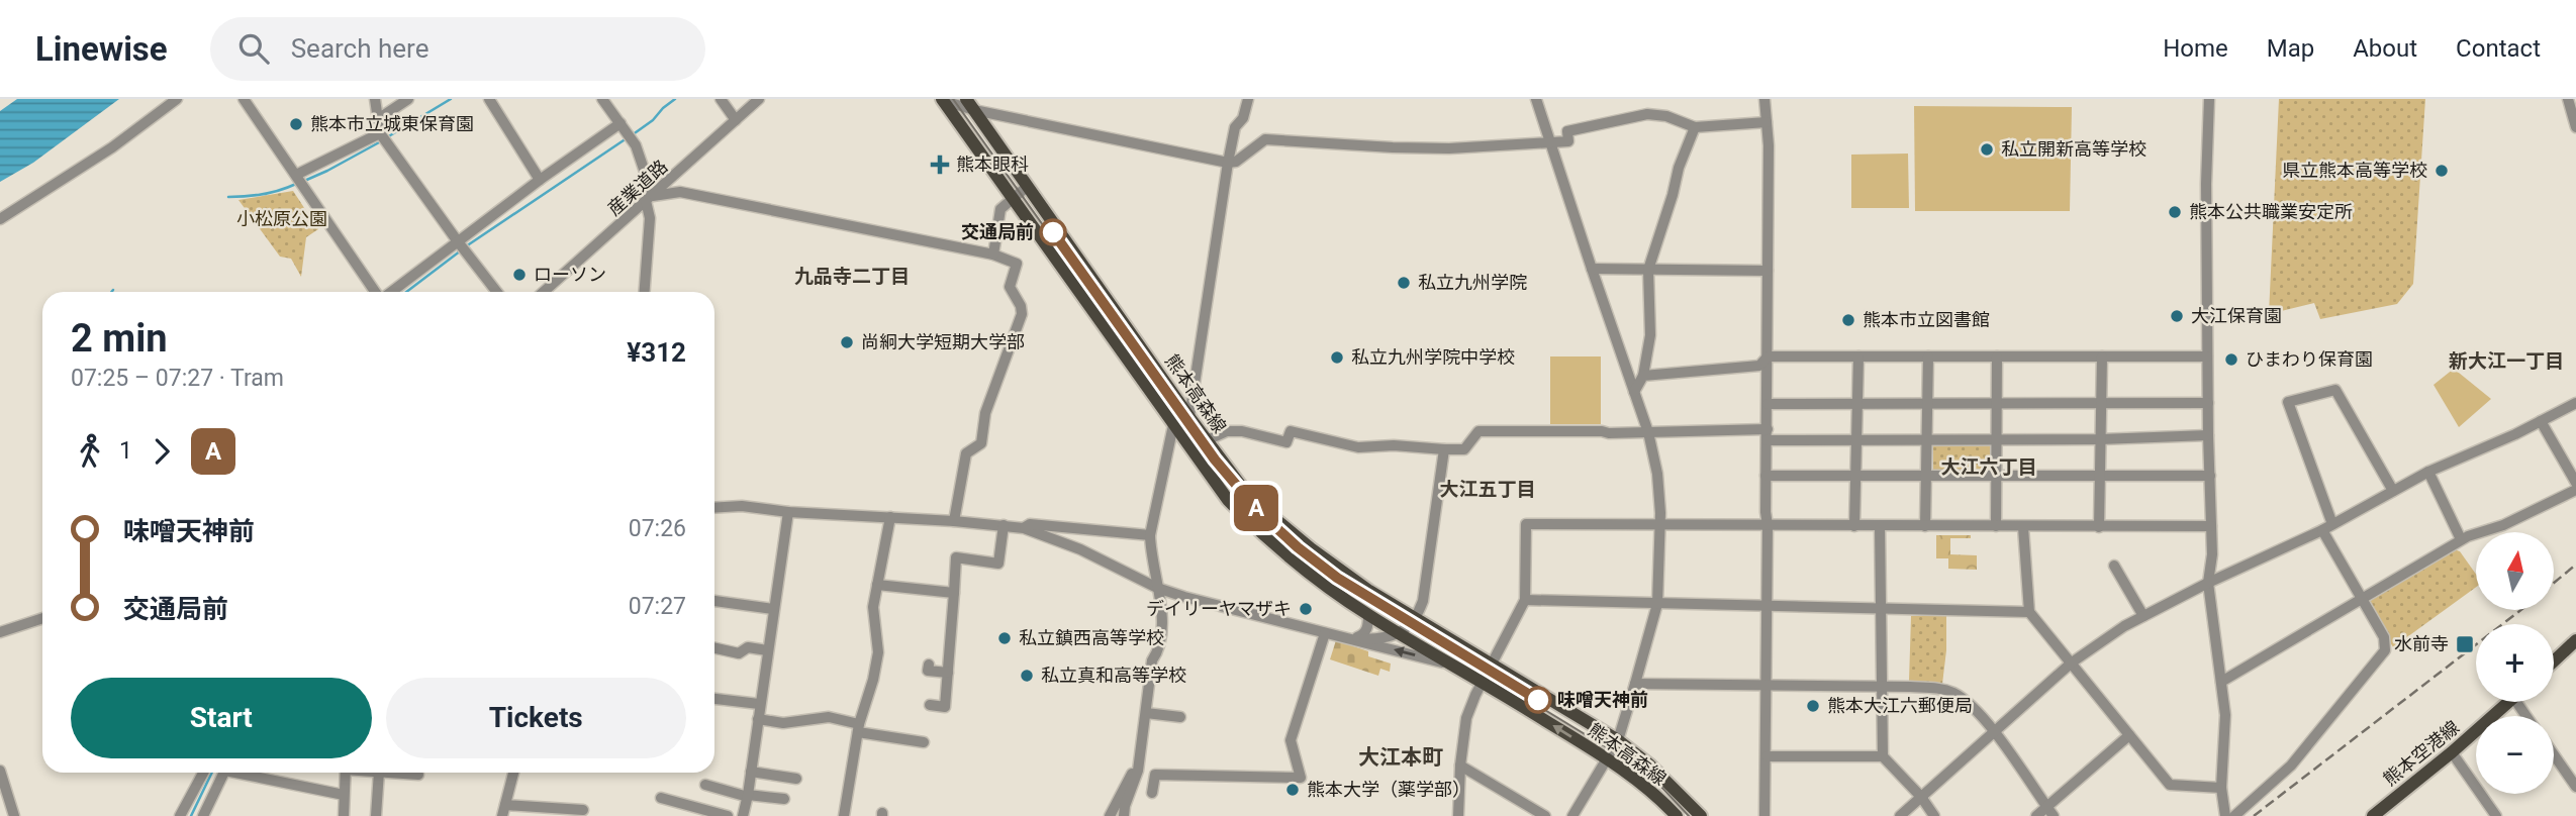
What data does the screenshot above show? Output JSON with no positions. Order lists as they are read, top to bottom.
{
  "streets": {
    "main road": ["熊本高森線", "熊本空港線"],
    "street": ["産業道路"]
  },
  "districts": [
    "九品寺二丁目",
    "新大江一丁目",
    "大江六丁目",
    "大江五丁目",
    "大江本町"
  ],
  "parks": ["小松原公園"],
  "places": {
    "other": [
      "熊本市立城東保育園",
      "私立開新高等学校",
      "県立熊本高等学校",
      "熊本公共職業安定所",
      "交通局前",
      "ローソン",
      "私立九州学院",
      "大江保育園",
      "熊本市立図書館",
      "尚絅大学短期大学部",
      "私立九州学院中学校",
      "ひまわり保育園",
      "デイリーヤマザキ",
      "私立鎮西高等学校",
      "私立真和高等学校",
      "味噌天神前",
      "熊本大江六郵便局",
      "熊本大学（薬学部）"
    ],
    "health": ["熊本眼科"],
    "transit": ["水前寺"]
  },
  "lines": ["tram line A"],
  "north": "top",
  "page": {
    "header": "Linewise",
    "search": "Search here",
    "nav": [
      "Home",
      "Map",
      "About",
      "Contact"
    ],
    "on_map": "A",
    "heading": ["2 min", "07:25 – 07:27 · Tram", "¥312"],
    "legs": ["1", "A"],
    "list": [
      {
        "name": "味噌天神前",
        "value": "07:26"
      },
      {
        "name": "交通局前",
        "value": "07:27"
      }
    ],
    "map_buttons": ["+", "−"],
    "buttons": ["Start", "Tickets"]
  }
}
